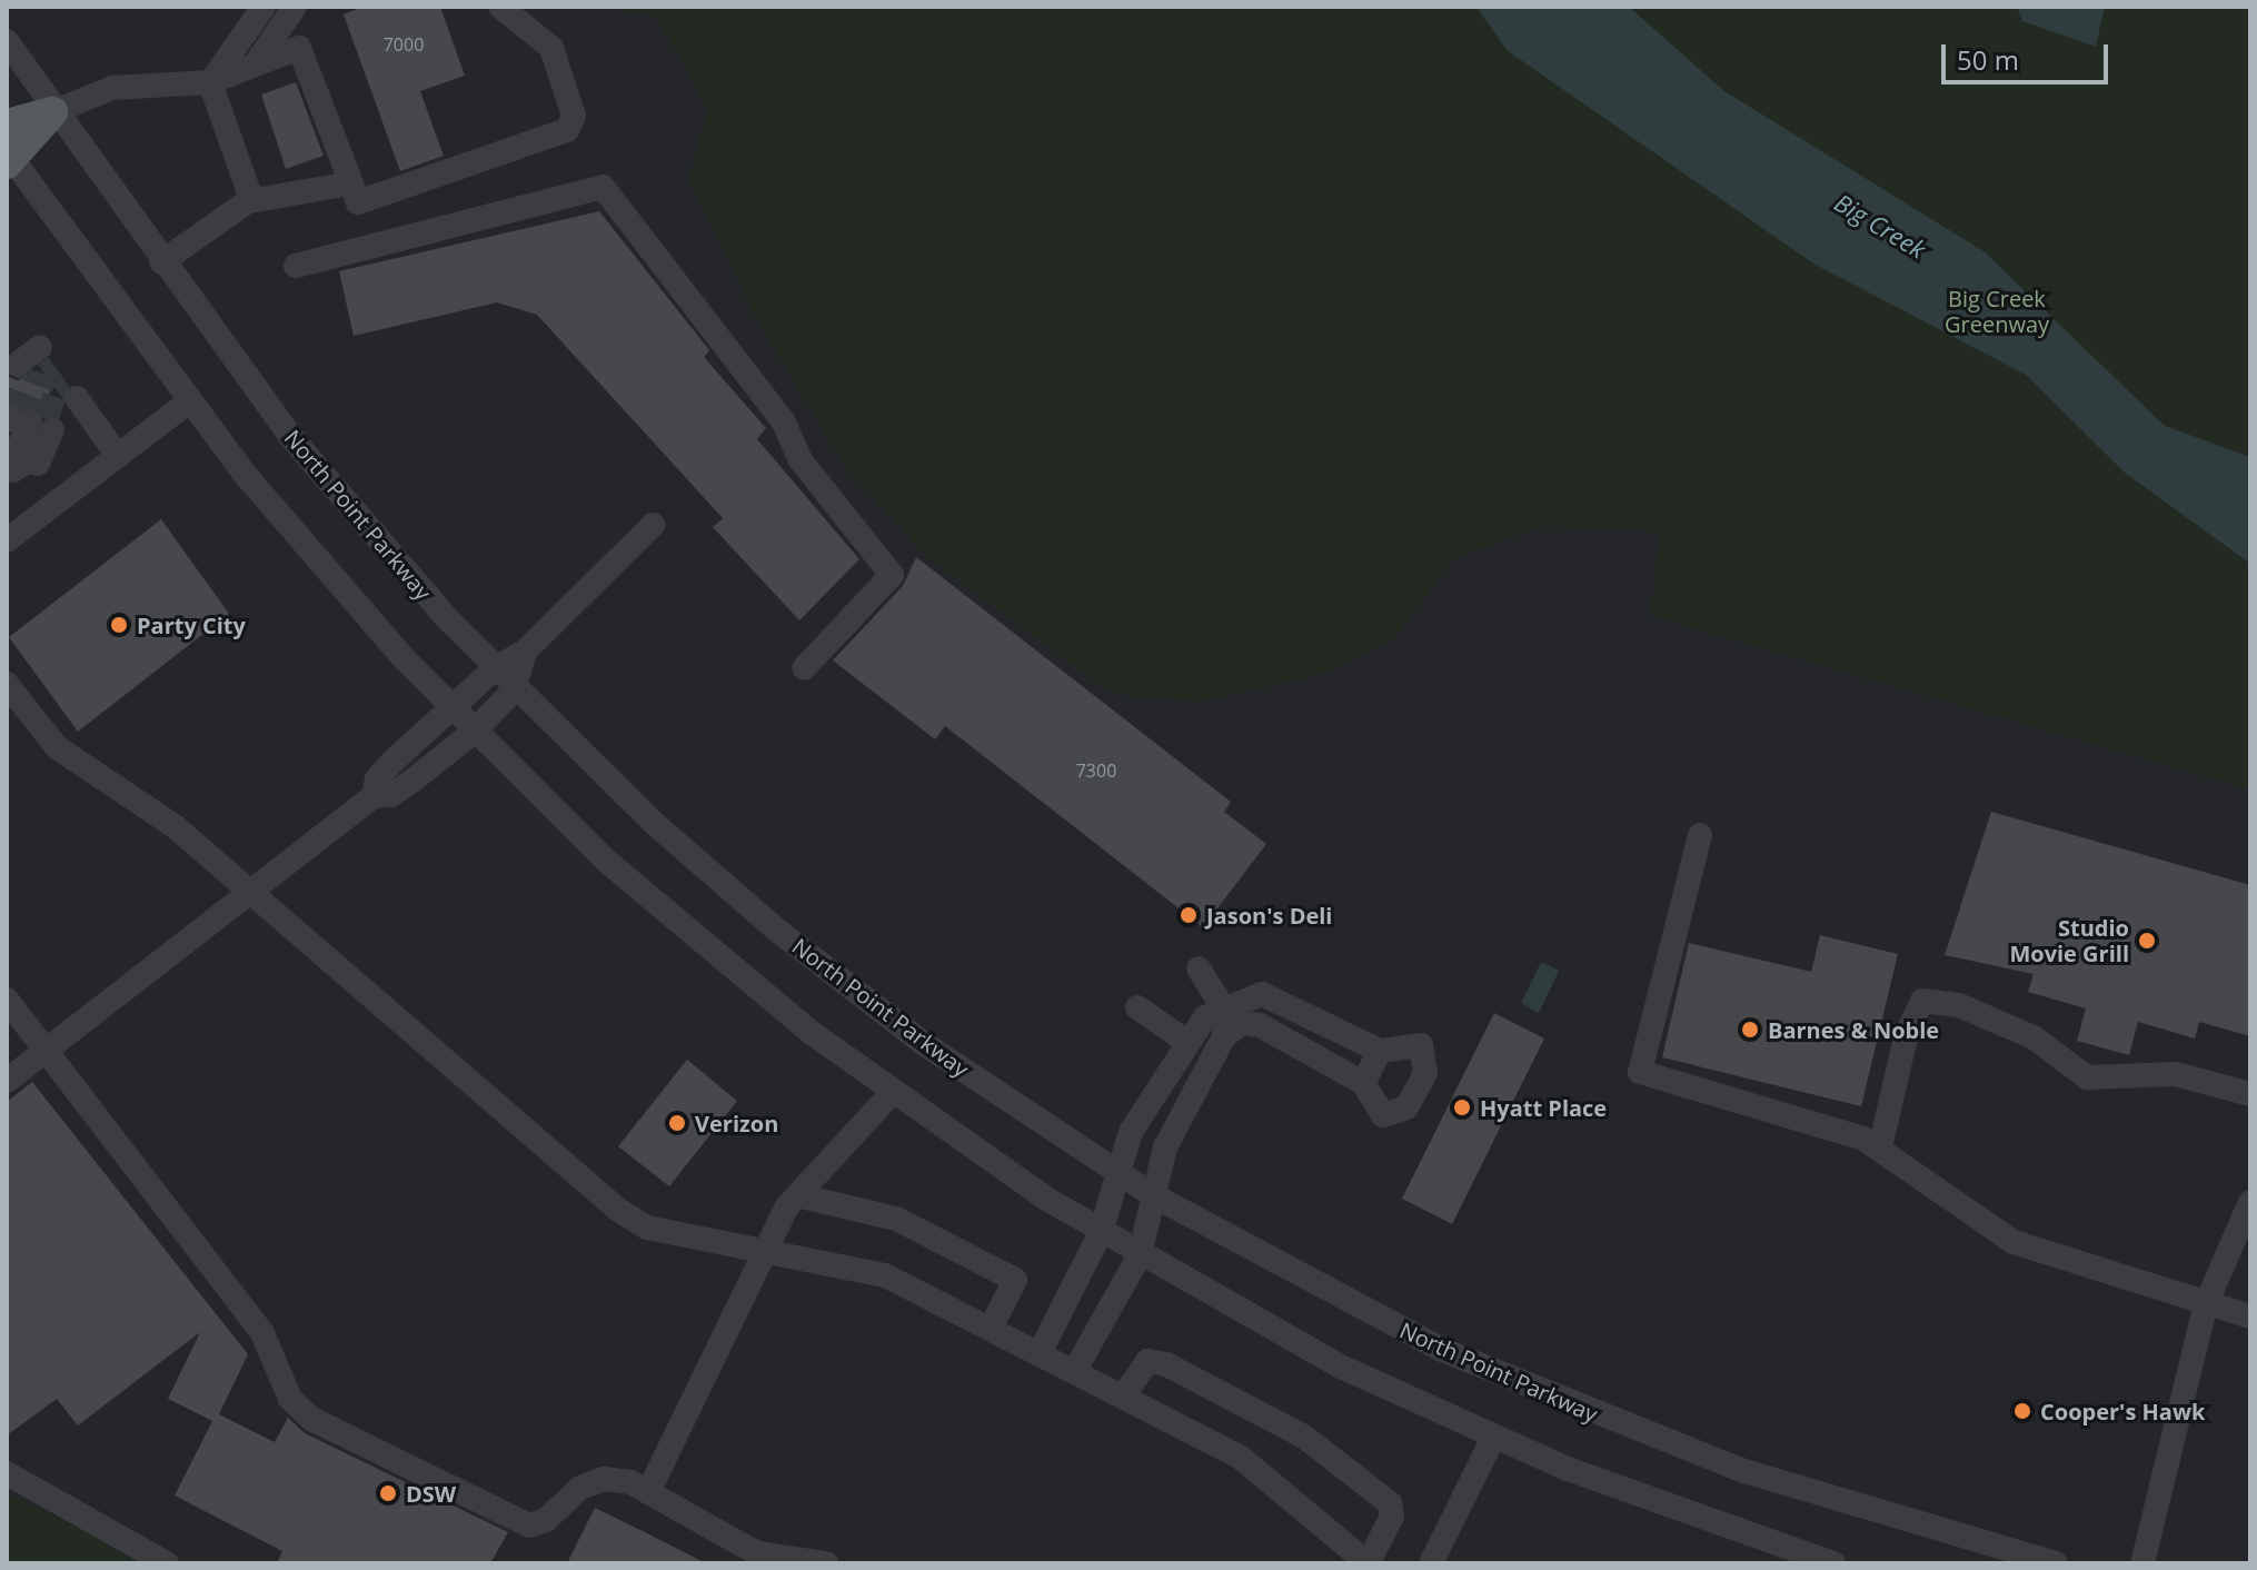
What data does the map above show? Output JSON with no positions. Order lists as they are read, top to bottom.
{
  "streets": {
    "street": ["North Point Parkway"]
  },
  "water": ["Big Creek"],
  "parks": ["Big Creek Greenway"],
  "places": [
    "Party City",
    "Jason's Deli",
    "Studio Movie Grill",
    "Barnes & Noble",
    "Hyatt Place",
    "Verizon",
    "Cooper's Hawk",
    "DSW"
  ],
  "house_numbers": ["7000", "7300"],
  "scale_bar": "50 m"
}
